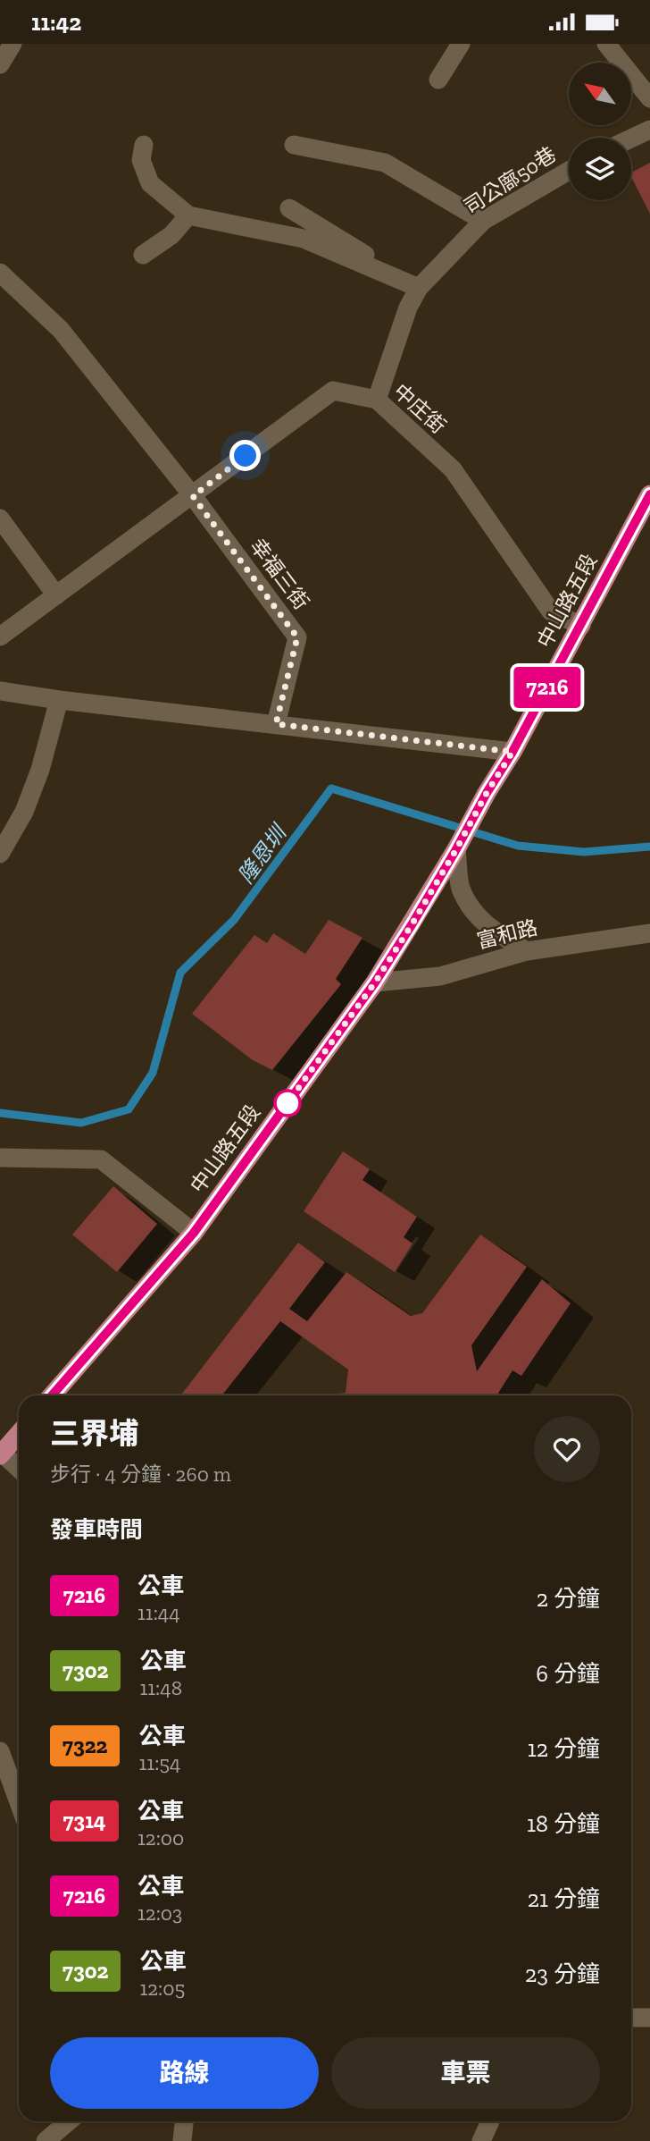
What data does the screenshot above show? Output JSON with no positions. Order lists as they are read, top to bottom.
{
  "streets": {
    "main road": ["中山路五段"],
    "street": [
      "司公廍50巷",
      "中庄街",
      "幸福三街",
      "富和路"
    ]
  },
  "crossings": [
    ["司公廍50巷", "中庄街"],
    ["中庄街", "幸福三街"],
    ["中庄街", "中山路五段"],
    ["中山路五段", "富和路"]
  ],
  "water": ["隆恩圳"],
  "lines": ["bus line 7216"],
  "north": "top left",
  "page": {
    "status": "11:42",
    "on_map": "7216",
    "heading": [
      ["三界埔", "步行 · 4 分鐘 · 260 m"],
      "發車時間"
    ],
    "list": [
      {
        "mark": "7216",
        "name": "公車",
        "note": "11:44",
        "value": "2 分鐘"
      },
      {
        "mark": "7302",
        "name": "公車",
        "note": "11:48",
        "value": "6 分鐘"
      },
      {
        "mark": "7322",
        "name": "公車",
        "note": "11:54",
        "value": "12 分鐘"
      },
      {
        "mark": "7314",
        "name": "公車",
        "note": "12:00",
        "value": "18 分鐘"
      },
      {
        "mark": "7216",
        "name": "公車",
        "note": "12:03",
        "value": "21 分鐘"
      },
      {
        "mark": "7302",
        "name": "公車",
        "note": "12:05",
        "value": "23 分鐘"
      }
    ],
    "buttons": ["路線", "車票"]
  }
}
